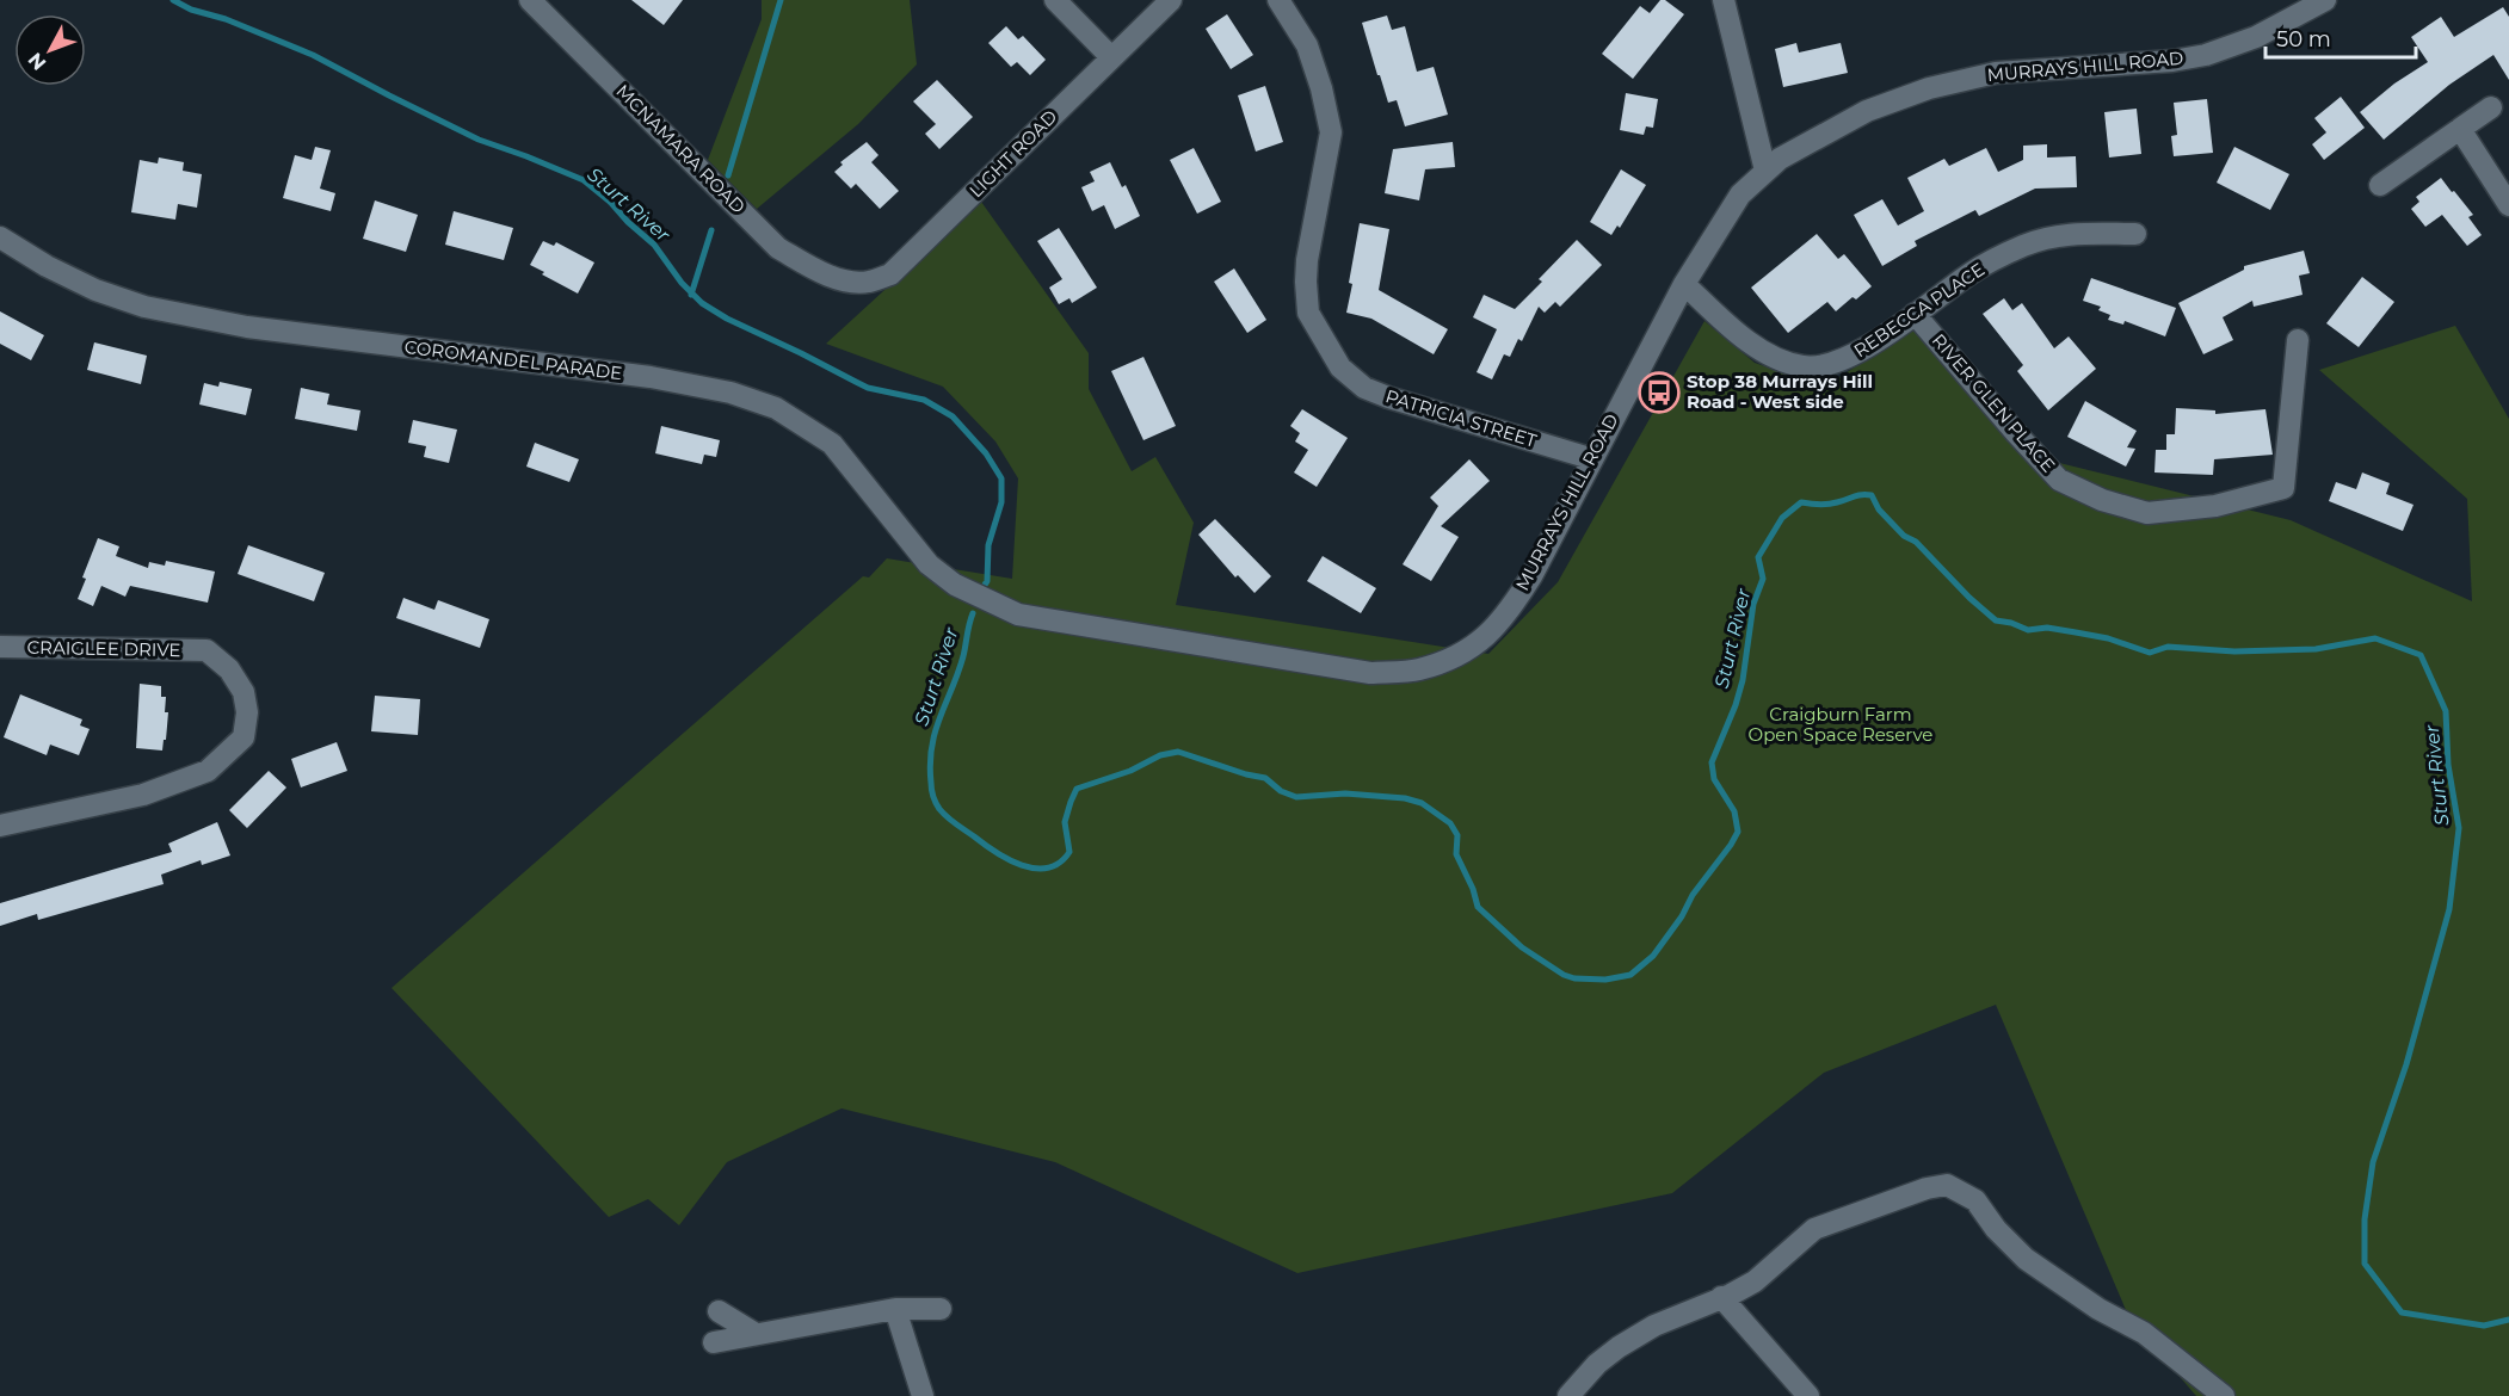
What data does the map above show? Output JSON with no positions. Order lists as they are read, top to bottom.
{
  "streets": {
    "street": [
      "MURRAYS HILL ROAD",
      "MCNAMARA ROAD",
      "LIGHT ROAD",
      "REBECCA PLACE",
      "COROMANDEL PARADE",
      "RIVER GLEN PLACE",
      "PATRICIA STREET",
      "CRAIGLEE DRIVE"
    ]
  },
  "crossings": [
    ["MURRAYS HILL ROAD", "REBECCA PLACE"],
    ["MURRAYS HILL ROAD", "COROMANDEL PARADE"],
    ["MURRAYS HILL ROAD", "PATRICIA STREET"],
    ["MCNAMARA ROAD", "LIGHT ROAD"],
    ["REBECCA PLACE", "RIVER GLEN PLACE"]
  ],
  "water": ["Sturt River"],
  "parks": ["Craigburn Farm Open Space Reserve"],
  "places": {
    "bus stop": ["Stop 38 Murrays Hill Road - West side"]
  },
  "scale_bar": "50 m",
  "north": "bottom left"
}
